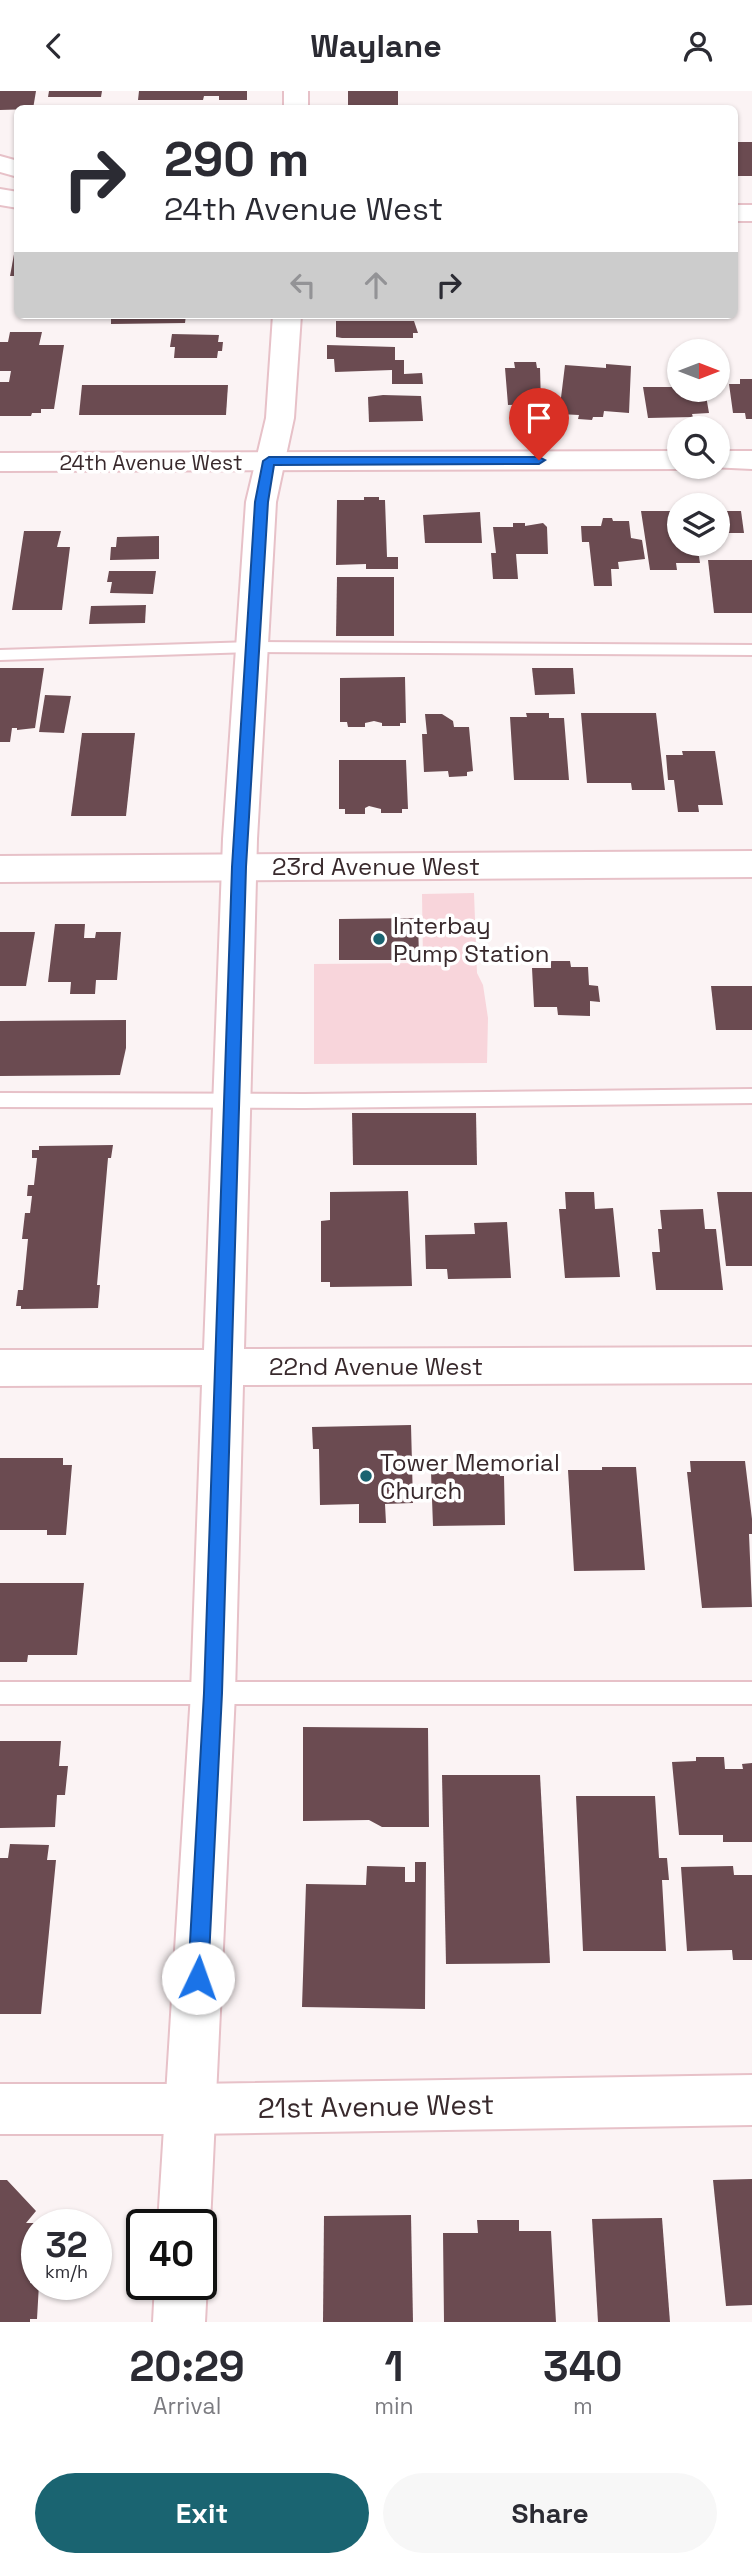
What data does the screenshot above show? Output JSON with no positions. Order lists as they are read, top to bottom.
{
  "streets": {
    "street": [
      "24th Avenue West",
      "23rd Avenue West",
      "22nd Avenue West",
      "21st Avenue West"
    ]
  },
  "places": ["Interbay Pump Station", "Tower Memorial Church"],
  "north": "right",
  "page": {
    "header": "Waylane",
    "turn": ["290 m", "24th Avenue West"],
    "speed": "32 km/h",
    "limit": "40",
    "eta": [
      "20:29",
      "Arrival",
      "1",
      "min",
      "340",
      "m"
    ],
    "buttons": ["Exit", "Share"]
  }
}
